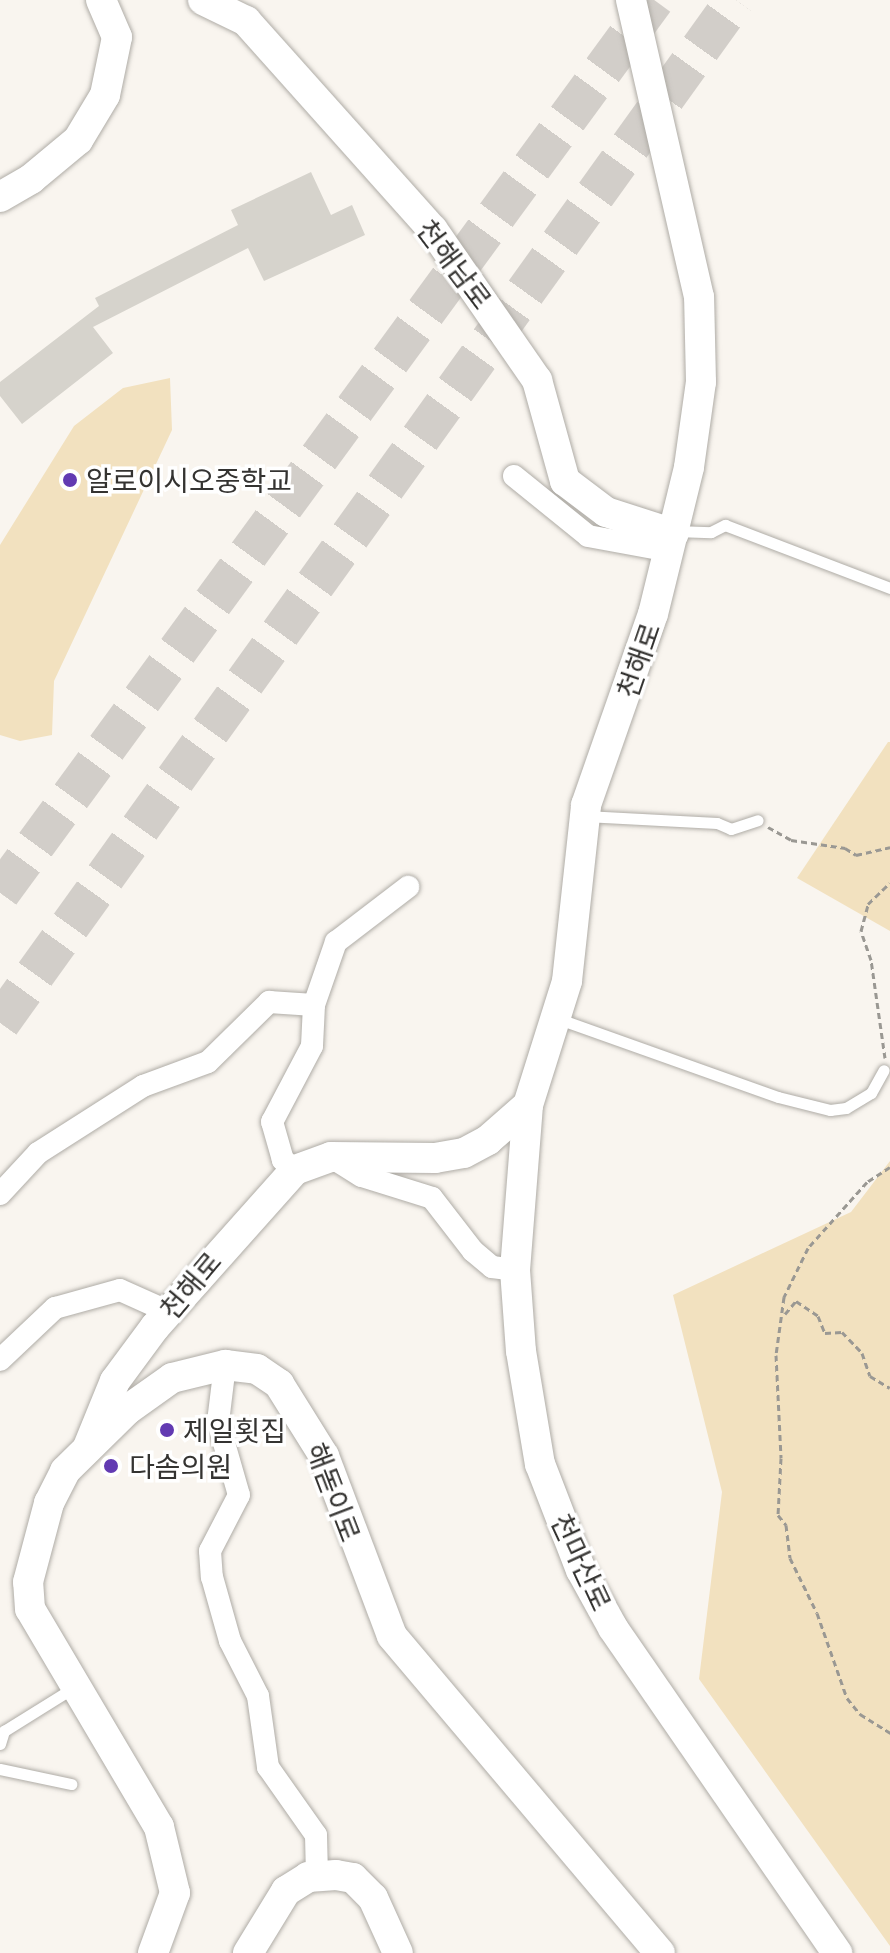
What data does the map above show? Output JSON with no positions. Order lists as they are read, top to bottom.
{
  "streets": {
    "street": [
      "천해남로",
      "천해로",
      "해돋이로",
      "천마산로"
    ]
  },
  "crossings": [
    ["천해남로", "천해로"],
    ["천해로", "해돋이로"],
    ["천해로", "천마산로"]
  ],
  "places": ["알로이시오중학교", "제일횟집", "다솜의원"]
}
